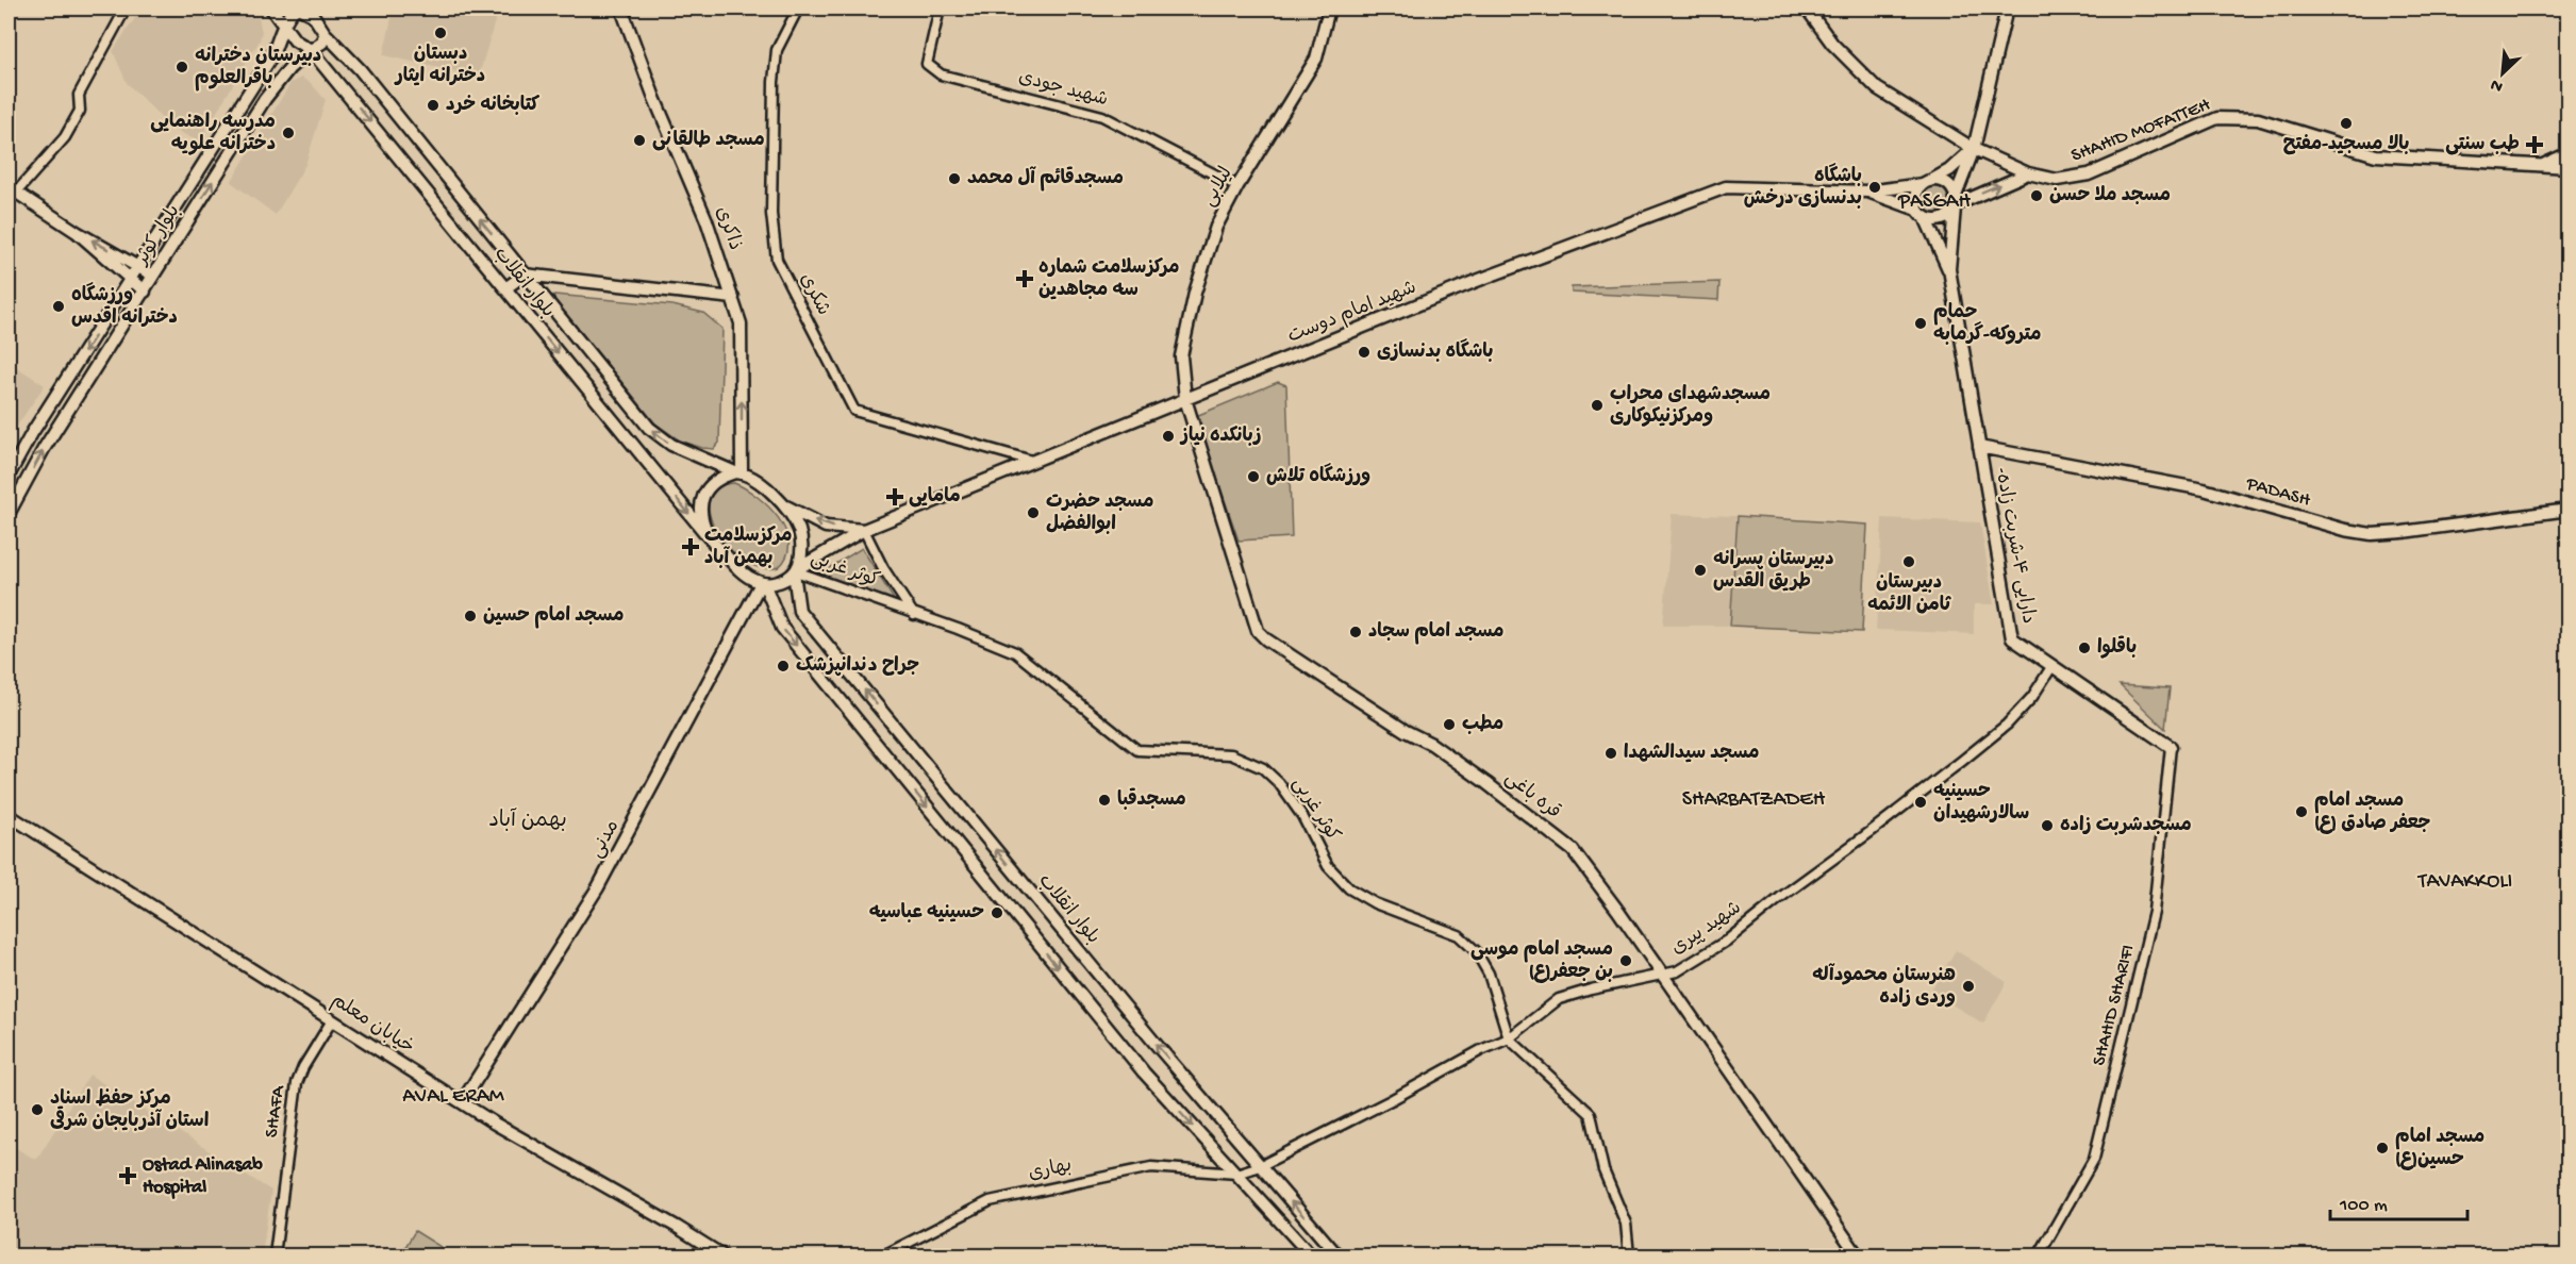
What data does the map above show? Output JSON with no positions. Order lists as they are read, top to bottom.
{
  "streets": {
    "main road": [
      "SHAHID MOFATTEH",
      "لیلابی",
      "ذاکری",
      "بلوار کوثر",
      "بلوار انقلاب",
      "شهید امام دوست",
      "PADASH",
      "-دارایی ۴-شربت زاده",
      "قره باغی",
      "مدنی",
      "خیابان معلم"
    ],
    "street": [
      "شهید جودی",
      "شکری",
      "کوثر غربی",
      "شهید پیری",
      "SHAHID SHARIFI",
      "SHAFA",
      "بهاری"
    ]
  },
  "crossings": [
    ["شهید جودی", "لیلابی"],
    ["لیلابی", "شهید امام دوست"],
    ["لیلابی", "قره باغی"],
    ["ذاکری", "بلوار انقلاب"],
    ["ذاکری", "شهید امام دوست"],
    ["ذاکری", "کوثر غربی"],
    ["ذاکری", "مدنی"],
    ["بلوار کوثر", "بلوار انقلاب"],
    ["بلوار انقلاب", "شهید امام دوست"],
    ["بلوار انقلاب", "کوثر غربی"],
    ["بلوار انقلاب", "مدنی"],
    ["بلوار انقلاب", "شهید پیری"],
    ["شکری", "شهید امام دوست"],
    ["شهید امام دوست", "کوثر غربی"],
    ["شهید امام دوست", "قره باغی"],
    ["شهید امام دوست", "مدنی"],
    ["PADASH", "-دارایی ۴-شربت زاده"],
    ["-دارایی ۴-شربت زاده", "شهید پیری"],
    ["-دارایی ۴-شربت زاده", "SHAHID SHARIFI"],
    ["کوثر غربی", "مدنی"],
    ["کوثر غربی", "شهید پیری"],
    ["قره باغی", "شهید پیری"],
    ["مدنی", "خیابان معلم"],
    ["شهید پیری", "بهاری"],
    ["خیابان معلم", "SHAFA"]
  ],
  "one_way": ["ذاکری"],
  "districts": [
    "PASGAH",
    "SHARBATZADEH",
    "بهمن آباد",
    "TAVAKKOLI",
    "AVAL ERAM"
  ],
  "places": {
    "other": [
      "دبستان دخترانه ایثار",
      "دبیرستان دخترانه باقرالعلوم",
      "کتابخانه خرد",
      "بالا مسجید-مفتح",
      "مدرسه راهنمایی دخترانه علویه",
      "مسجد طالقانی",
      "مسجدقائم آل محمد",
      "باشگاه بدنسازی درخش",
      "مسجد ملا حسن",
      "ورزشگاه دخترانه اقدس",
      "حمام متروکه-گرمابه",
      "باشگاه بدنسازی",
      "مسجدشهدای محراب ومرکزنیکوکاری",
      "زبانکده نیاز",
      "ورزشگاه تلاش",
      "مسجد حضرت ابوالفضل",
      "دبیرستان ثامن الائمه",
      "دبیرستان پسرانه طریق القدس",
      "مسجد امام حسین",
      "مسجد امام سجاد",
      "باقلوا",
      "جراح دندانپزشک",
      "مطب",
      "مسجد سیدالشهدا",
      "مسجدقبا",
      "حسینیه سالارشهیدان",
      "مسجد امام جعفر صادق (ع)",
      "مسجدشربت زاده",
      "حسینیه عباسیه",
      "مسجد امام موسی بن جعفر(ع)",
      "هنرستان محمودآله وردی زاده",
      "مرکز حفظ اسناد استان آذربایجان شرقی",
      "مسجد امام حسین(ع)"
    ],
    "health": [
      "طب سنتی",
      "مرکزسلامت شماره سه مجاهدین",
      "مامایی",
      "مرکزسلامت بهمن آباد",
      "Ostad Alinasab Hospital"
    ]
  },
  "scale_bar": "100 m",
  "north": "bottom left"
}
